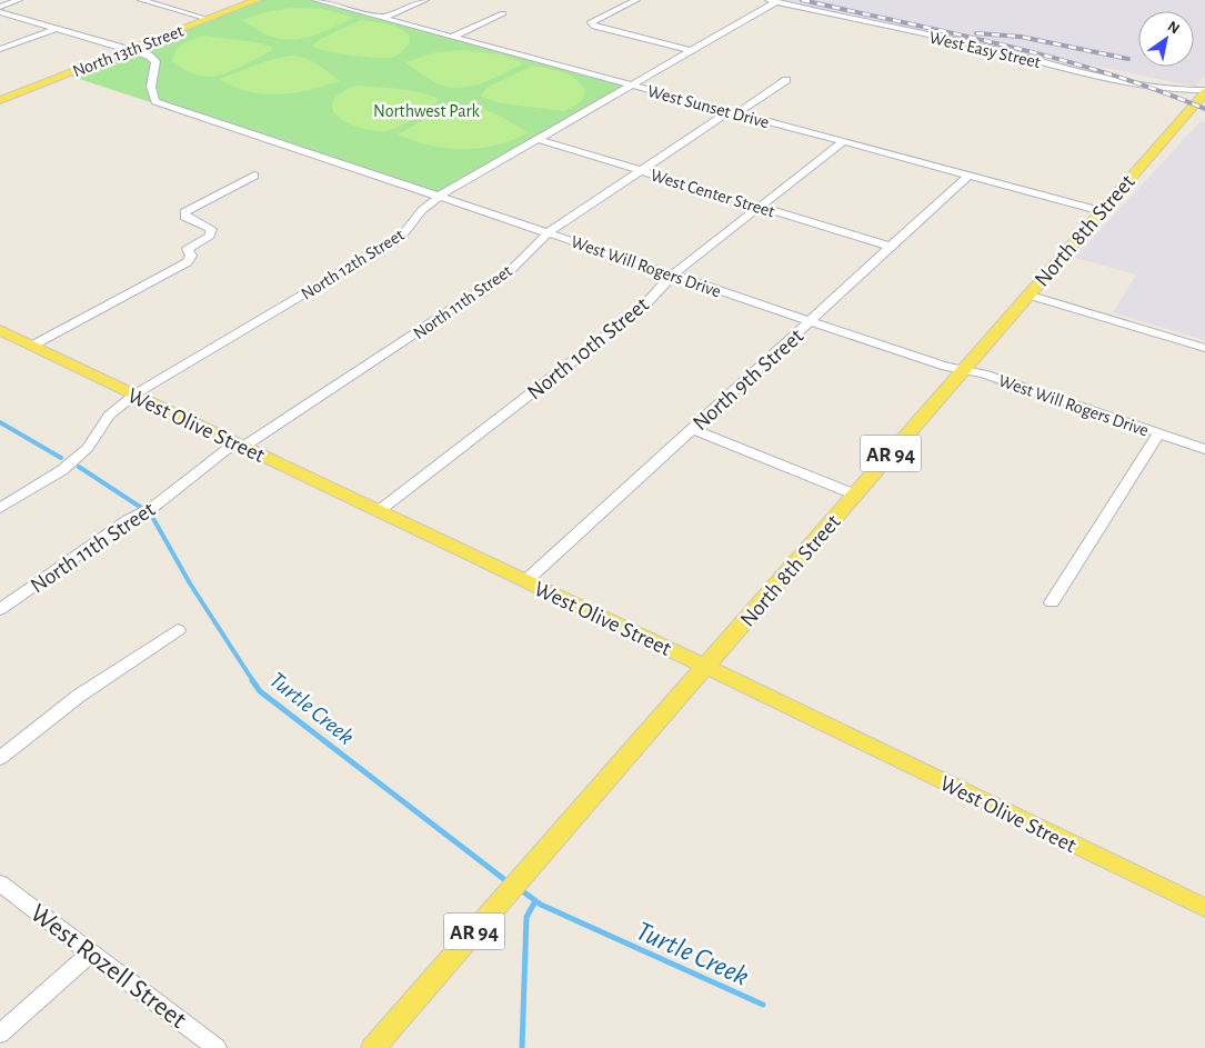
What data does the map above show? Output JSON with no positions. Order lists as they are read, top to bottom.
{
  "streets": {
    "main road": [
      "North 13th Street",
      "North 8th Street",
      "West Olive Street",
      "AR 94"
    ],
    "street": [
      "West Easy Street",
      "West Sunset Drive",
      "West Center Street",
      "North 12th Street",
      "West Will Rogers Drive",
      "North 11th Street",
      "North 10th Street",
      "North 9th Street",
      "West Rozell Street"
    ]
  },
  "crossings": [
    ["West Easy Street", "North 8th Street"],
    ["West Easy Street", "North 12th Street"],
    ["North 13th Street", "West Will Rogers Drive"],
    ["West Sunset Drive", "North 8th Street"],
    ["West Sunset Drive", "North 12th Street"],
    ["West Sunset Drive", "North 11th Street"],
    ["West Sunset Drive", "North 10th Street"],
    ["West Sunset Drive", "North 9th Street"],
    ["West Center Street", "North 12th Street"],
    ["West Center Street", "North 11th Street"],
    ["West Center Street", "North 10th Street"],
    ["West Center Street", "North 9th Street"],
    ["North 8th Street", "West Will Rogers Drive"],
    ["North 8th Street", "West Olive Street"],
    ["North 12th Street", "West Will Rogers Drive"],
    ["North 12th Street", "West Olive Street"],
    ["West Will Rogers Drive", "North 11th Street"],
    ["West Will Rogers Drive", "North 10th Street"],
    ["West Will Rogers Drive", "North 9th Street"],
    ["North 11th Street", "West Olive Street"],
    ["North 10th Street", "West Olive Street"],
    ["North 9th Street", "West Olive Street"]
  ],
  "water": ["Turtle Creek"],
  "parks": ["Northwest Park"],
  "north": "top right"
}
